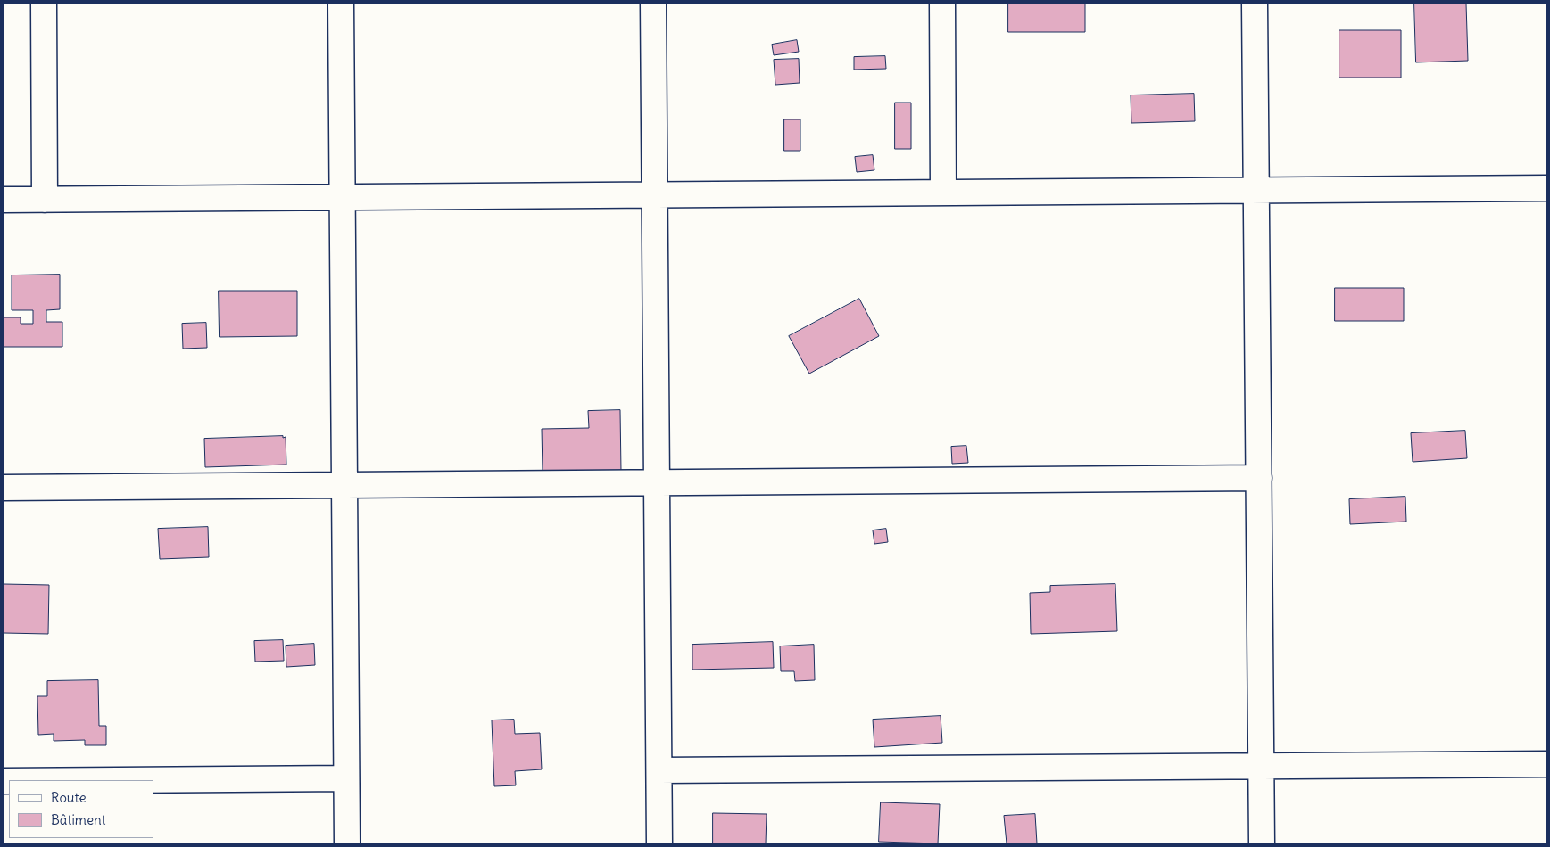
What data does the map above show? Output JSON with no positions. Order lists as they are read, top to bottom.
{
  "legend": ["Route", "Bâtiment"]
}
